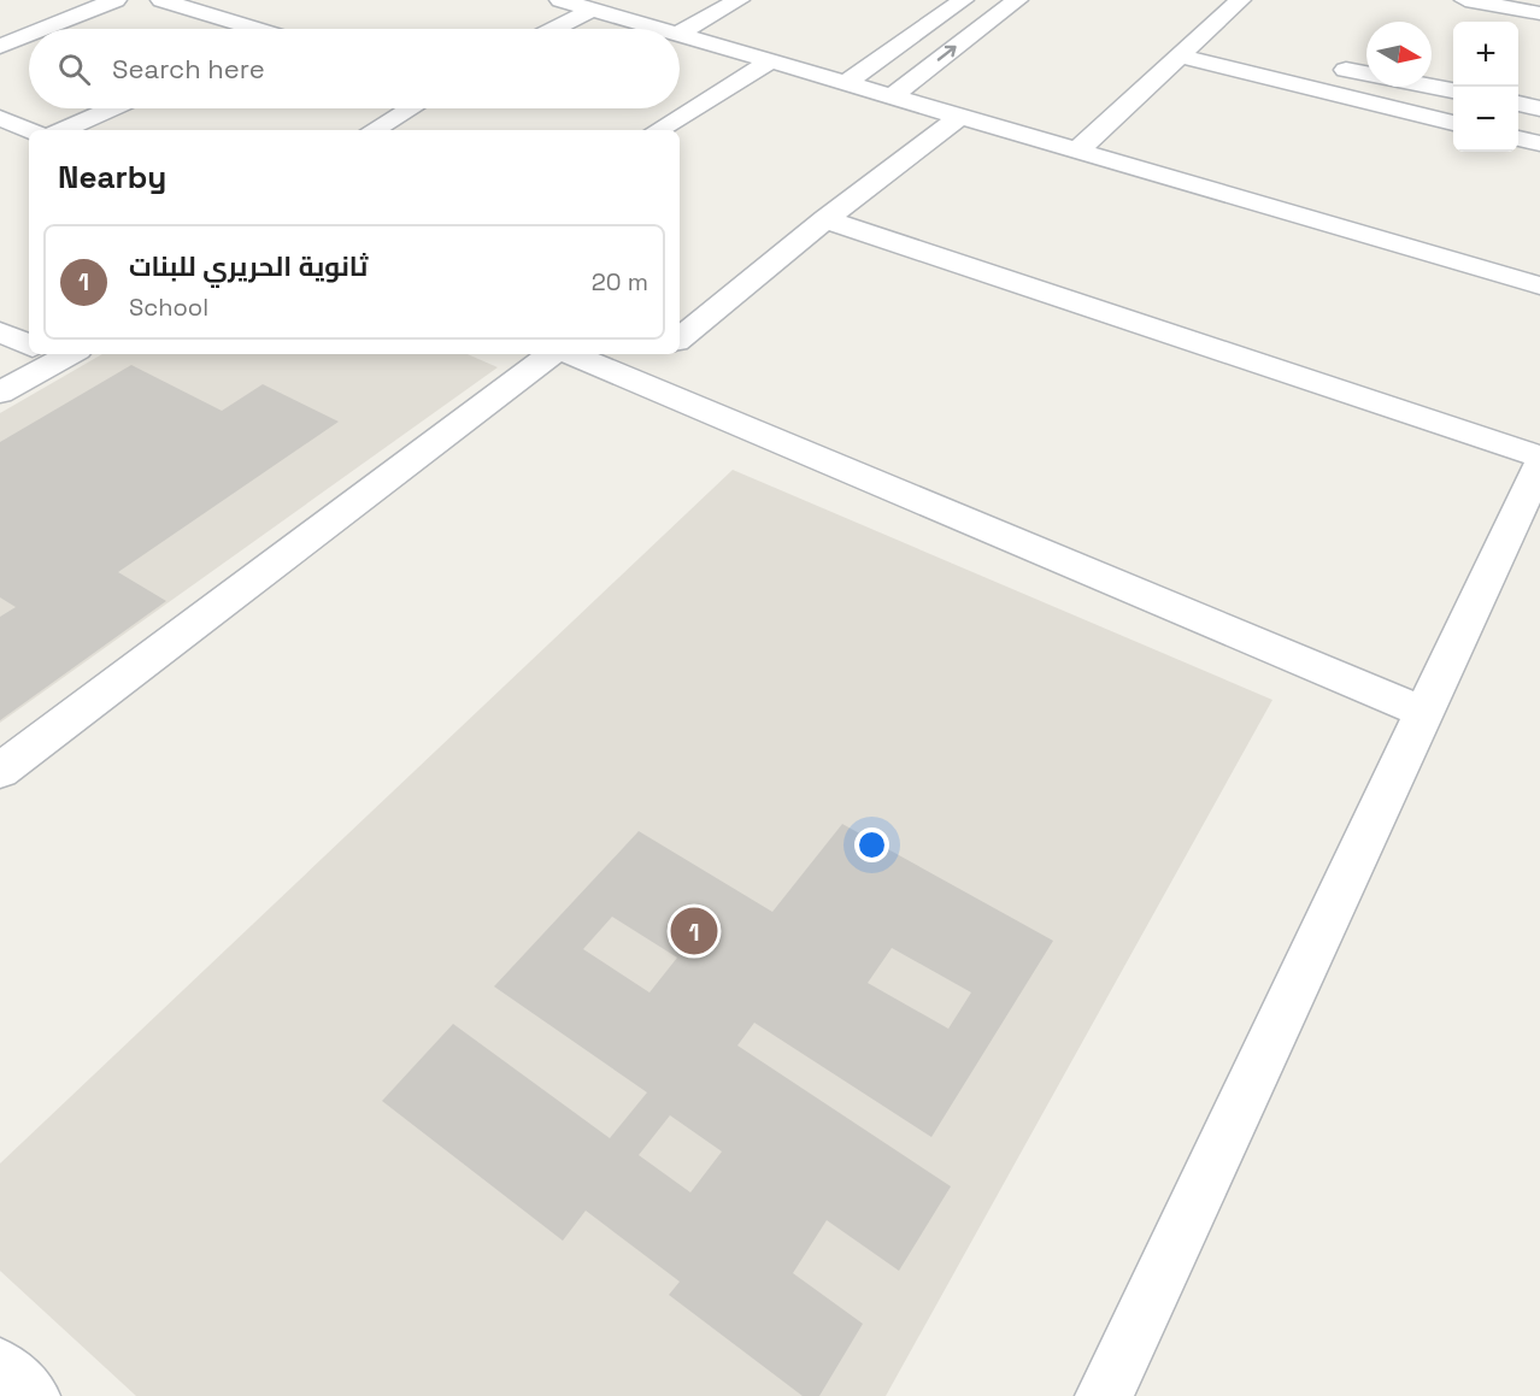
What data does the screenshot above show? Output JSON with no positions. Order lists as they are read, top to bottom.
{
  "north": "right",
  "page": {
    "map_buttons": ["+", "−"],
    "search": "Search here",
    "heading": "Nearby",
    "list": [
      {
        "mark": "1",
        "name": "ثانوية الحريري للبنات",
        "note": "School",
        "value": "20 m"
      }
    ],
    "pins": "1"
  }
}
